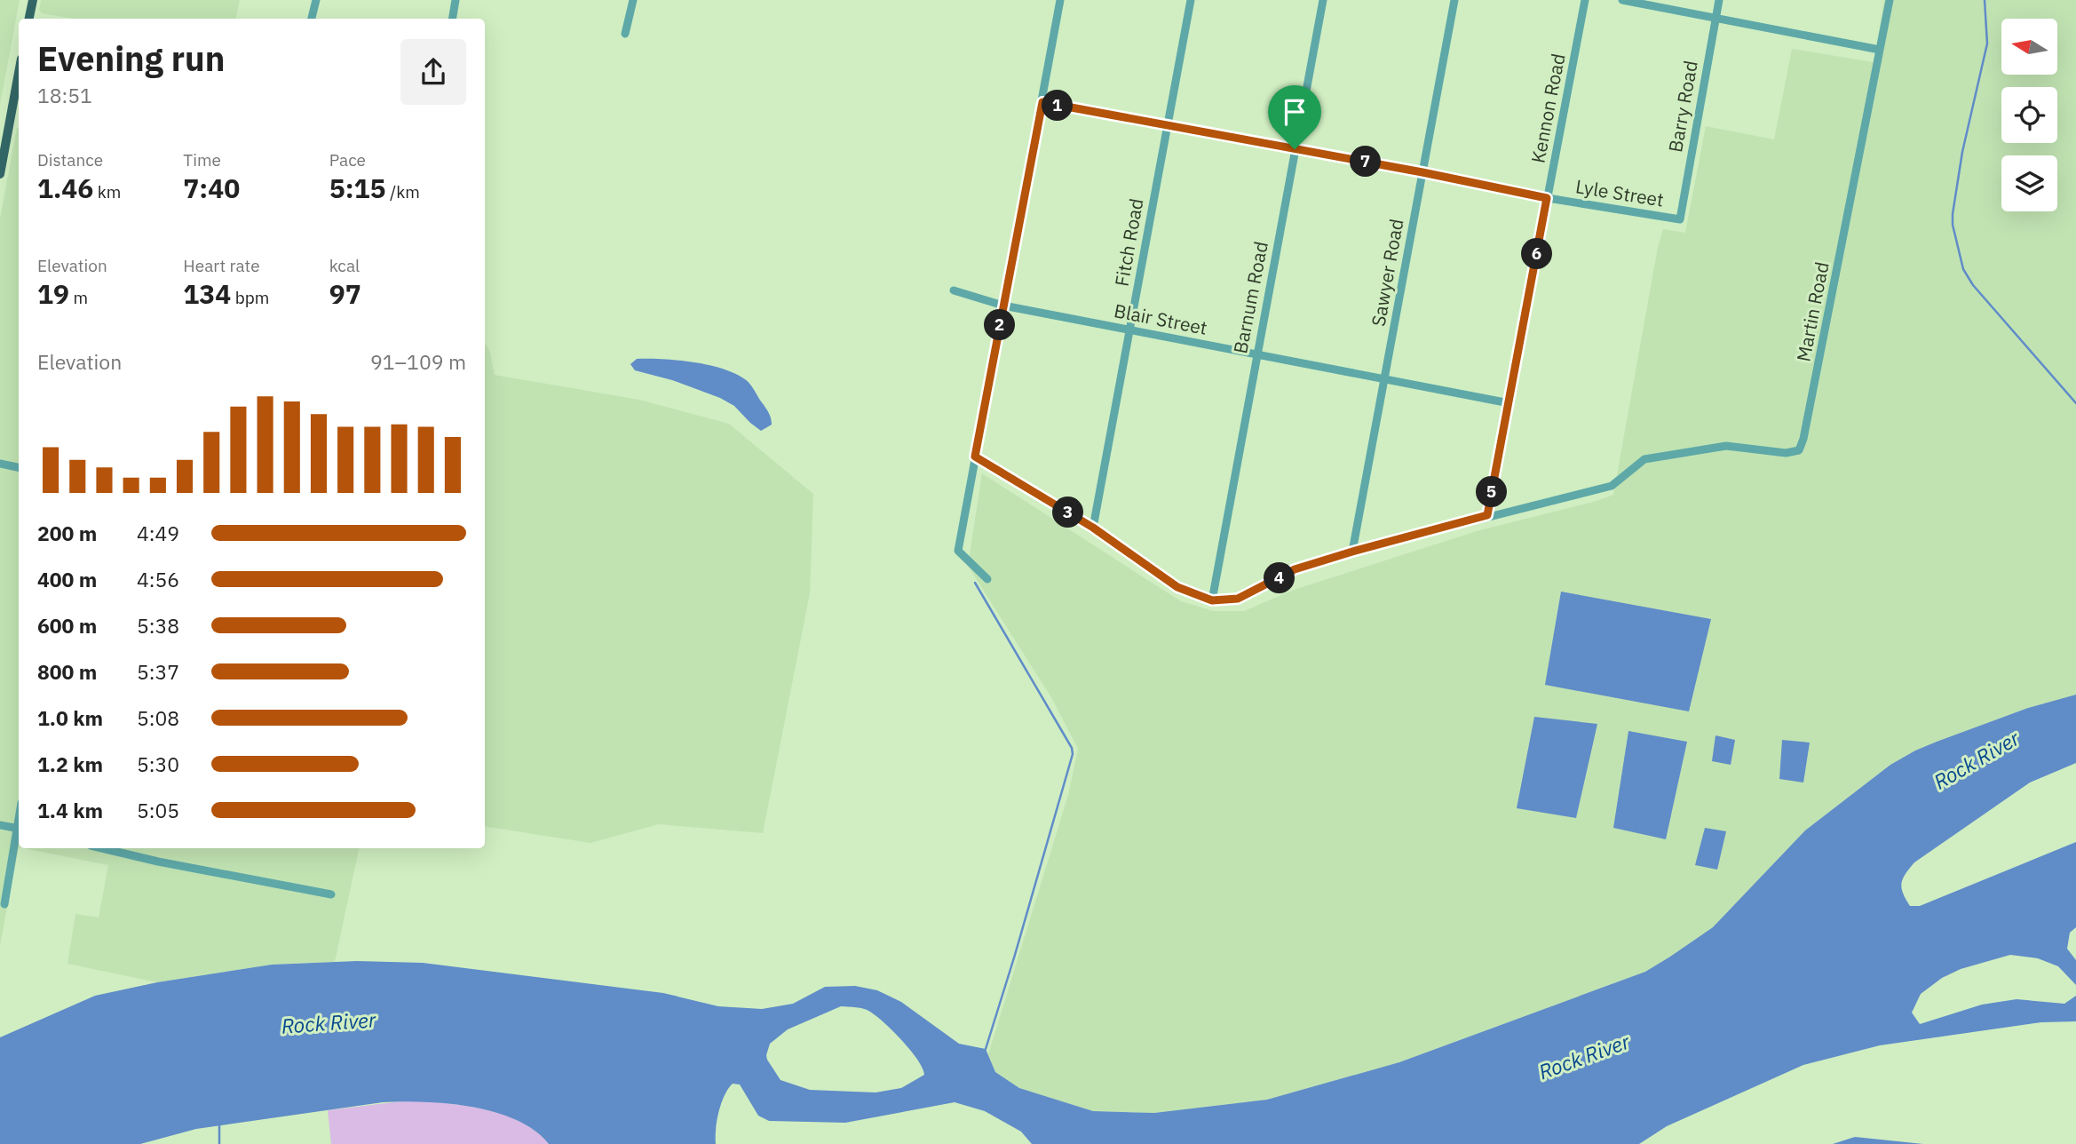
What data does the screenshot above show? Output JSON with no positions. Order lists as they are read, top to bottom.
{
  "streets": {
    "street": [
      "Barry Road",
      "Kennon Road",
      "Lyle Street",
      "Fitch Road",
      "Sawyer Road",
      "Barnum Road",
      "Martin Road",
      "Blair Street"
    ]
  },
  "crossings": [
    ["Barry Road", "Lyle Street"],
    ["Kennon Road", "Lyle Street"],
    ["Kennon Road", "Martin Road"],
    ["Kennon Road", "Blair Street"],
    ["Lyle Street", "Fitch Road"],
    ["Lyle Street", "Sawyer Road"],
    ["Lyle Street", "Barnum Road"],
    ["Fitch Road", "Blair Street"],
    ["Sawyer Road", "Blair Street"],
    ["Barnum Road", "Blair Street"]
  ],
  "water": ["Rock River"],
  "north": "left",
  "page": {
    "heading": ["Evening run", "18:51"],
    "pins": [
      "1",
      "7",
      "6",
      "2",
      "5",
      "3",
      "4"
    ],
    "stats": [
      ["Distance", "1.46 km"],
      ["Time", "7:40"],
      ["Pace", "5:15 /km"],
      ["Elevation", "19 m"],
      ["Heart rate", "134 bpm"],
      ["kcal", "97"]
    ],
    "chart": ["Elevation", "91–109 m"],
    "list": [
      {
        "name": "200 m",
        "note": "4:49"
      },
      {
        "name": "400 m",
        "note": "4:56"
      },
      {
        "name": "600 m",
        "note": "5:38"
      },
      {
        "name": "800 m",
        "note": "5:37"
      },
      {
        "name": "1.0 km",
        "note": "5:08"
      },
      {
        "name": "1.2 km",
        "note": "5:30"
      },
      {
        "name": "1.4 km",
        "note": "5:05"
      }
    ]
  }
}
